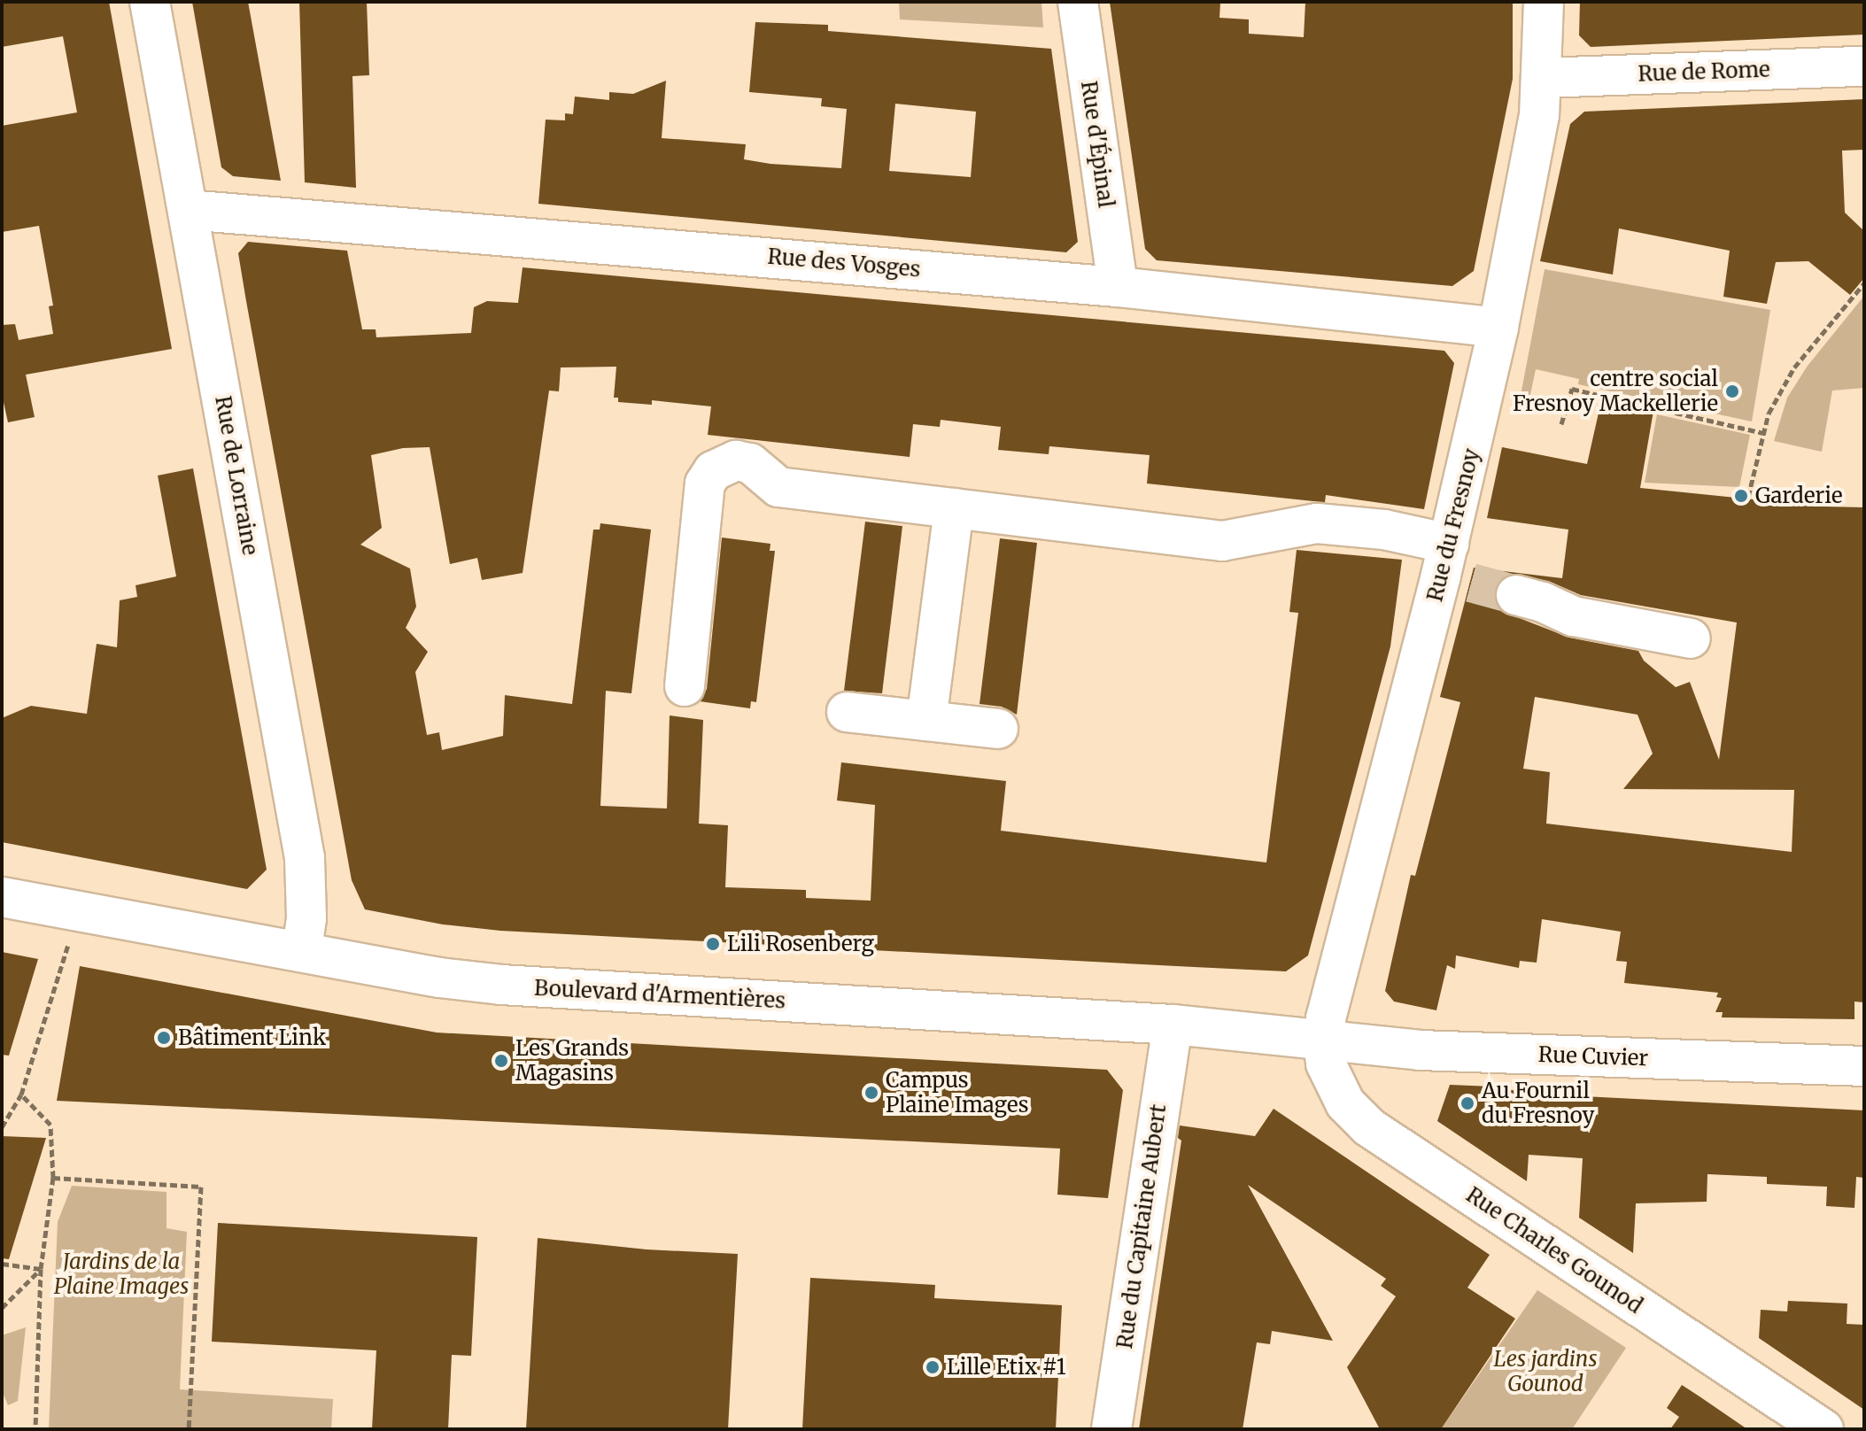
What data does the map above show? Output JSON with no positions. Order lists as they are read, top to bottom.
{
  "streets": {
    "street": [
      "Rue de Rome",
      "Rue d'Épinal",
      "Rue des Vosges",
      "Rue de Lorraine",
      "Rue du Fresnoy",
      "Boulevard d'Armentières",
      "Rue Cuvier",
      "Rue du Capitaine Aubert",
      "Rue Charles Gounod"
    ]
  },
  "crossings": [
    ["Rue de Rome", "Rue du Fresnoy"],
    ["Rue d'Épinal", "Rue des Vosges"],
    ["Rue des Vosges", "Rue de Lorraine"],
    ["Rue des Vosges", "Rue du Fresnoy"],
    ["Rue de Lorraine", "Boulevard d'Armentières"],
    ["Rue du Fresnoy", "Boulevard d'Armentières"],
    ["Rue du Fresnoy", "Rue Cuvier"],
    ["Rue du Fresnoy", "Rue Charles Gounod"],
    ["Boulevard d'Armentières", "Rue Cuvier"],
    ["Boulevard d'Armentières", "Rue du Capitaine Aubert"],
    ["Boulevard d'Armentières", "Rue Charles Gounod"],
    ["Rue Cuvier", "Rue Charles Gounod"]
  ],
  "parks": ["Jardins de la Plaine Images", "Les jardins Gounod"],
  "places": [
    "centre social Fresnoy Mackellerie",
    "Garderie",
    "Lili Rosenberg",
    "Bâtiment Link",
    "Les Grands Magasins",
    "Campus Plaine Images",
    "Au Fournil du Fresnoy",
    "Lille Etix #1"
  ]
}
